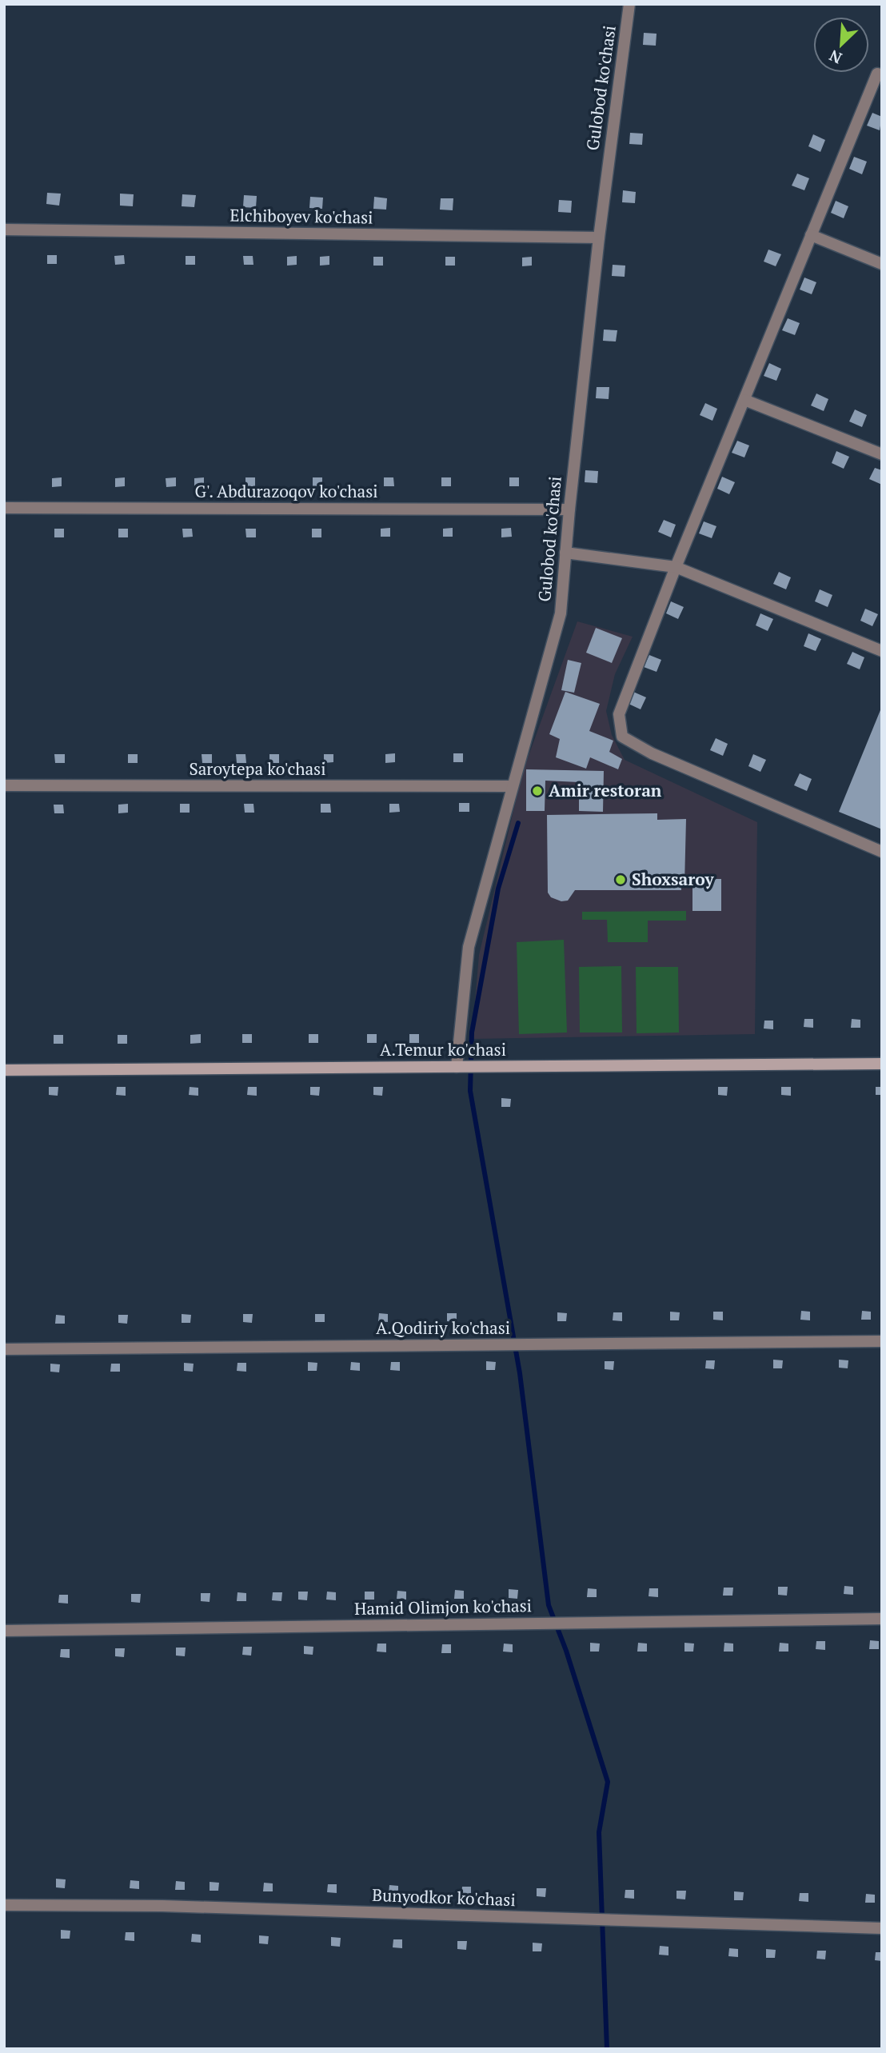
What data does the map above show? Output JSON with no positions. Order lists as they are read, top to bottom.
{
  "streets": {
    "main road": ["A.Temur ko'chasi"],
    "street": [
      "Gulobod ko'chasi",
      "Elchiboyev ko'chasi",
      "G'. Abdurazoqov ko'chasi",
      "Saroytepa ko'chasi",
      "A.Qodiriy ko'chasi",
      "Hamid Olimjon ko'chasi",
      "Bunyodkor ko'chasi"
    ]
  },
  "crossings": [
    ["Gulobod ko'chasi", "Elchiboyev ko'chasi"],
    ["Gulobod ko'chasi", "G'. Abdurazoqov ko'chasi"],
    ["Gulobod ko'chasi", "Saroytepa ko'chasi"],
    ["Gulobod ko'chasi", "A.Temur ko'chasi"]
  ],
  "places": ["Amir restoran", "Shoxsaroy"],
  "north": "bottom left"
}
